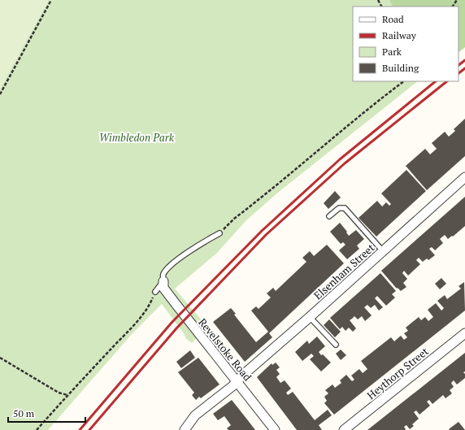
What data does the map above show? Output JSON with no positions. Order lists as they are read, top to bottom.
{
  "streets": {
    "street": ["Elsenham Street", "Revelstoke Road", "Heythorp Street"]
  },
  "crossings": [
    ["Elsenham Street", "Revelstoke Road"]
  ],
  "parks": ["Wimbledon Park"],
  "legend": [
    "Road",
    "Railway",
    "Park",
    "Building"
  ],
  "scale_bar": "50 m"
}
